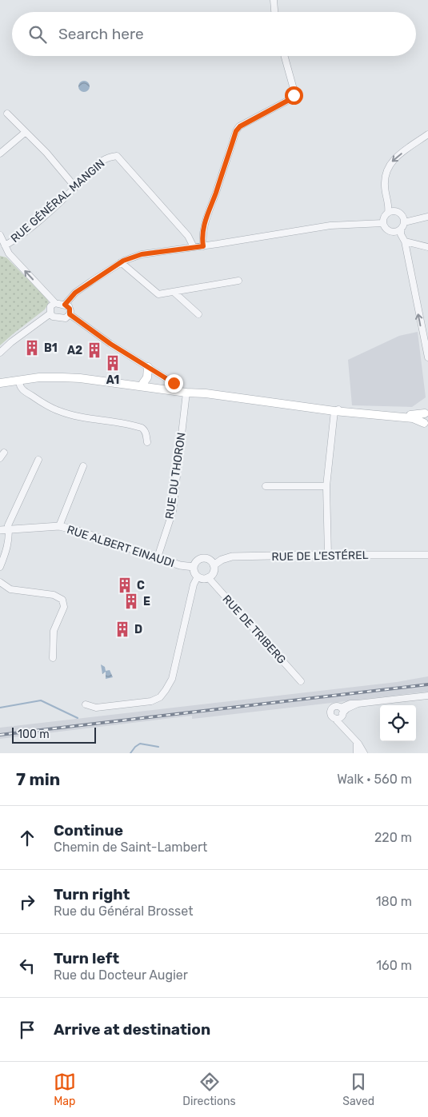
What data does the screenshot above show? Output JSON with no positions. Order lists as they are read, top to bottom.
{
  "streets": {
    "street": [
      "RUE GÉNÉRAL MANGIN",
      "RUE DU THORON",
      "RUE ALBERT EINAUDI",
      "RUE DE L'ESTÉREL",
      "RUE DE TRIBERG"
    ]
  },
  "crossings": [
    ["RUE DU THORON", "RUE ALBERT EINAUDI"],
    ["RUE ALBERT EINAUDI", "RUE DE L'ESTÉREL"],
    ["RUE ALBERT EINAUDI", "RUE DE TRIBERG"],
    ["RUE DE L'ESTÉREL", "RUE DE TRIBERG"]
  ],
  "places": {
    "building": [
      "B1",
      "A2",
      "A1",
      "C",
      "E",
      "D"
    ]
  },
  "scale_bar": "100 m",
  "page": {
    "search": "Search here",
    "scale": "100 m",
    "heading": ["7 min", "Walk · 560 m"],
    "list": [
      ["Continue", "Chemin de Saint-Lambert", "220 m"],
      ["Turn right", "Rue du Général Brosset", "180 m"],
      ["Turn left", "Rue du Docteur Augier", "160 m"],
      "Arrive at destination"
    ],
    "nav": ["Map", "Directions", "Saved"]
  }
}
